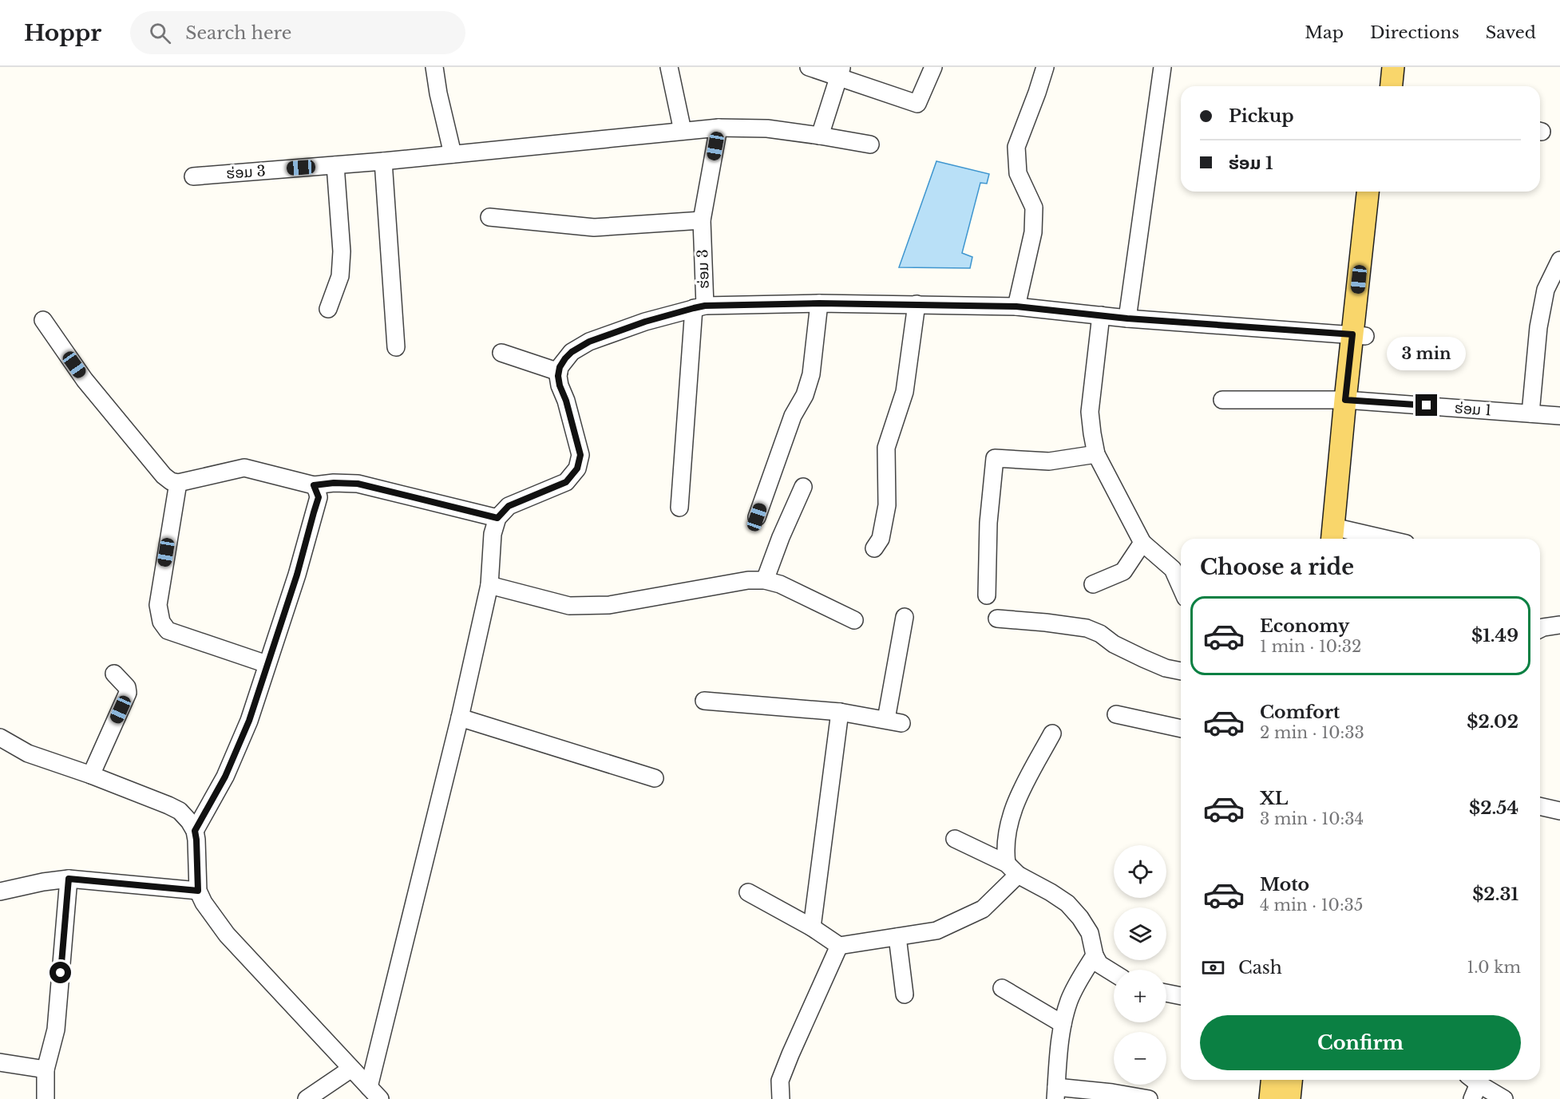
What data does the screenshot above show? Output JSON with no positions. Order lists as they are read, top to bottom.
{
  "streets": {
    "street": ["ຮ່ອມ 3", "ຮ່ອມ 1"]
  },
  "page": {
    "header": "Hoppr",
    "search": "Search here",
    "nav": ["Map", "Directions", "Saved"],
    "banner": ["Pickup", "ຮ່ອມ 1"],
    "bubble": "3 min",
    "heading": "Choose a ride",
    "list": [
      {
        "name": "Economy",
        "note": "1 min · 10:32",
        "value": "$1.49"
      },
      {
        "name": "Comfort",
        "note": "2 min · 10:33",
        "value": "$2.02"
      },
      {
        "name": "XL",
        "note": "3 min · 10:34",
        "value": "$2.54"
      },
      {
        "name": "Moto",
        "note": "4 min · 10:35",
        "value": "$2.31"
      }
    ],
    "map_buttons": ["+", "−"],
    "pay": ["Cash", "1.0 km"],
    "buttons": "Confirm"
  }
}
